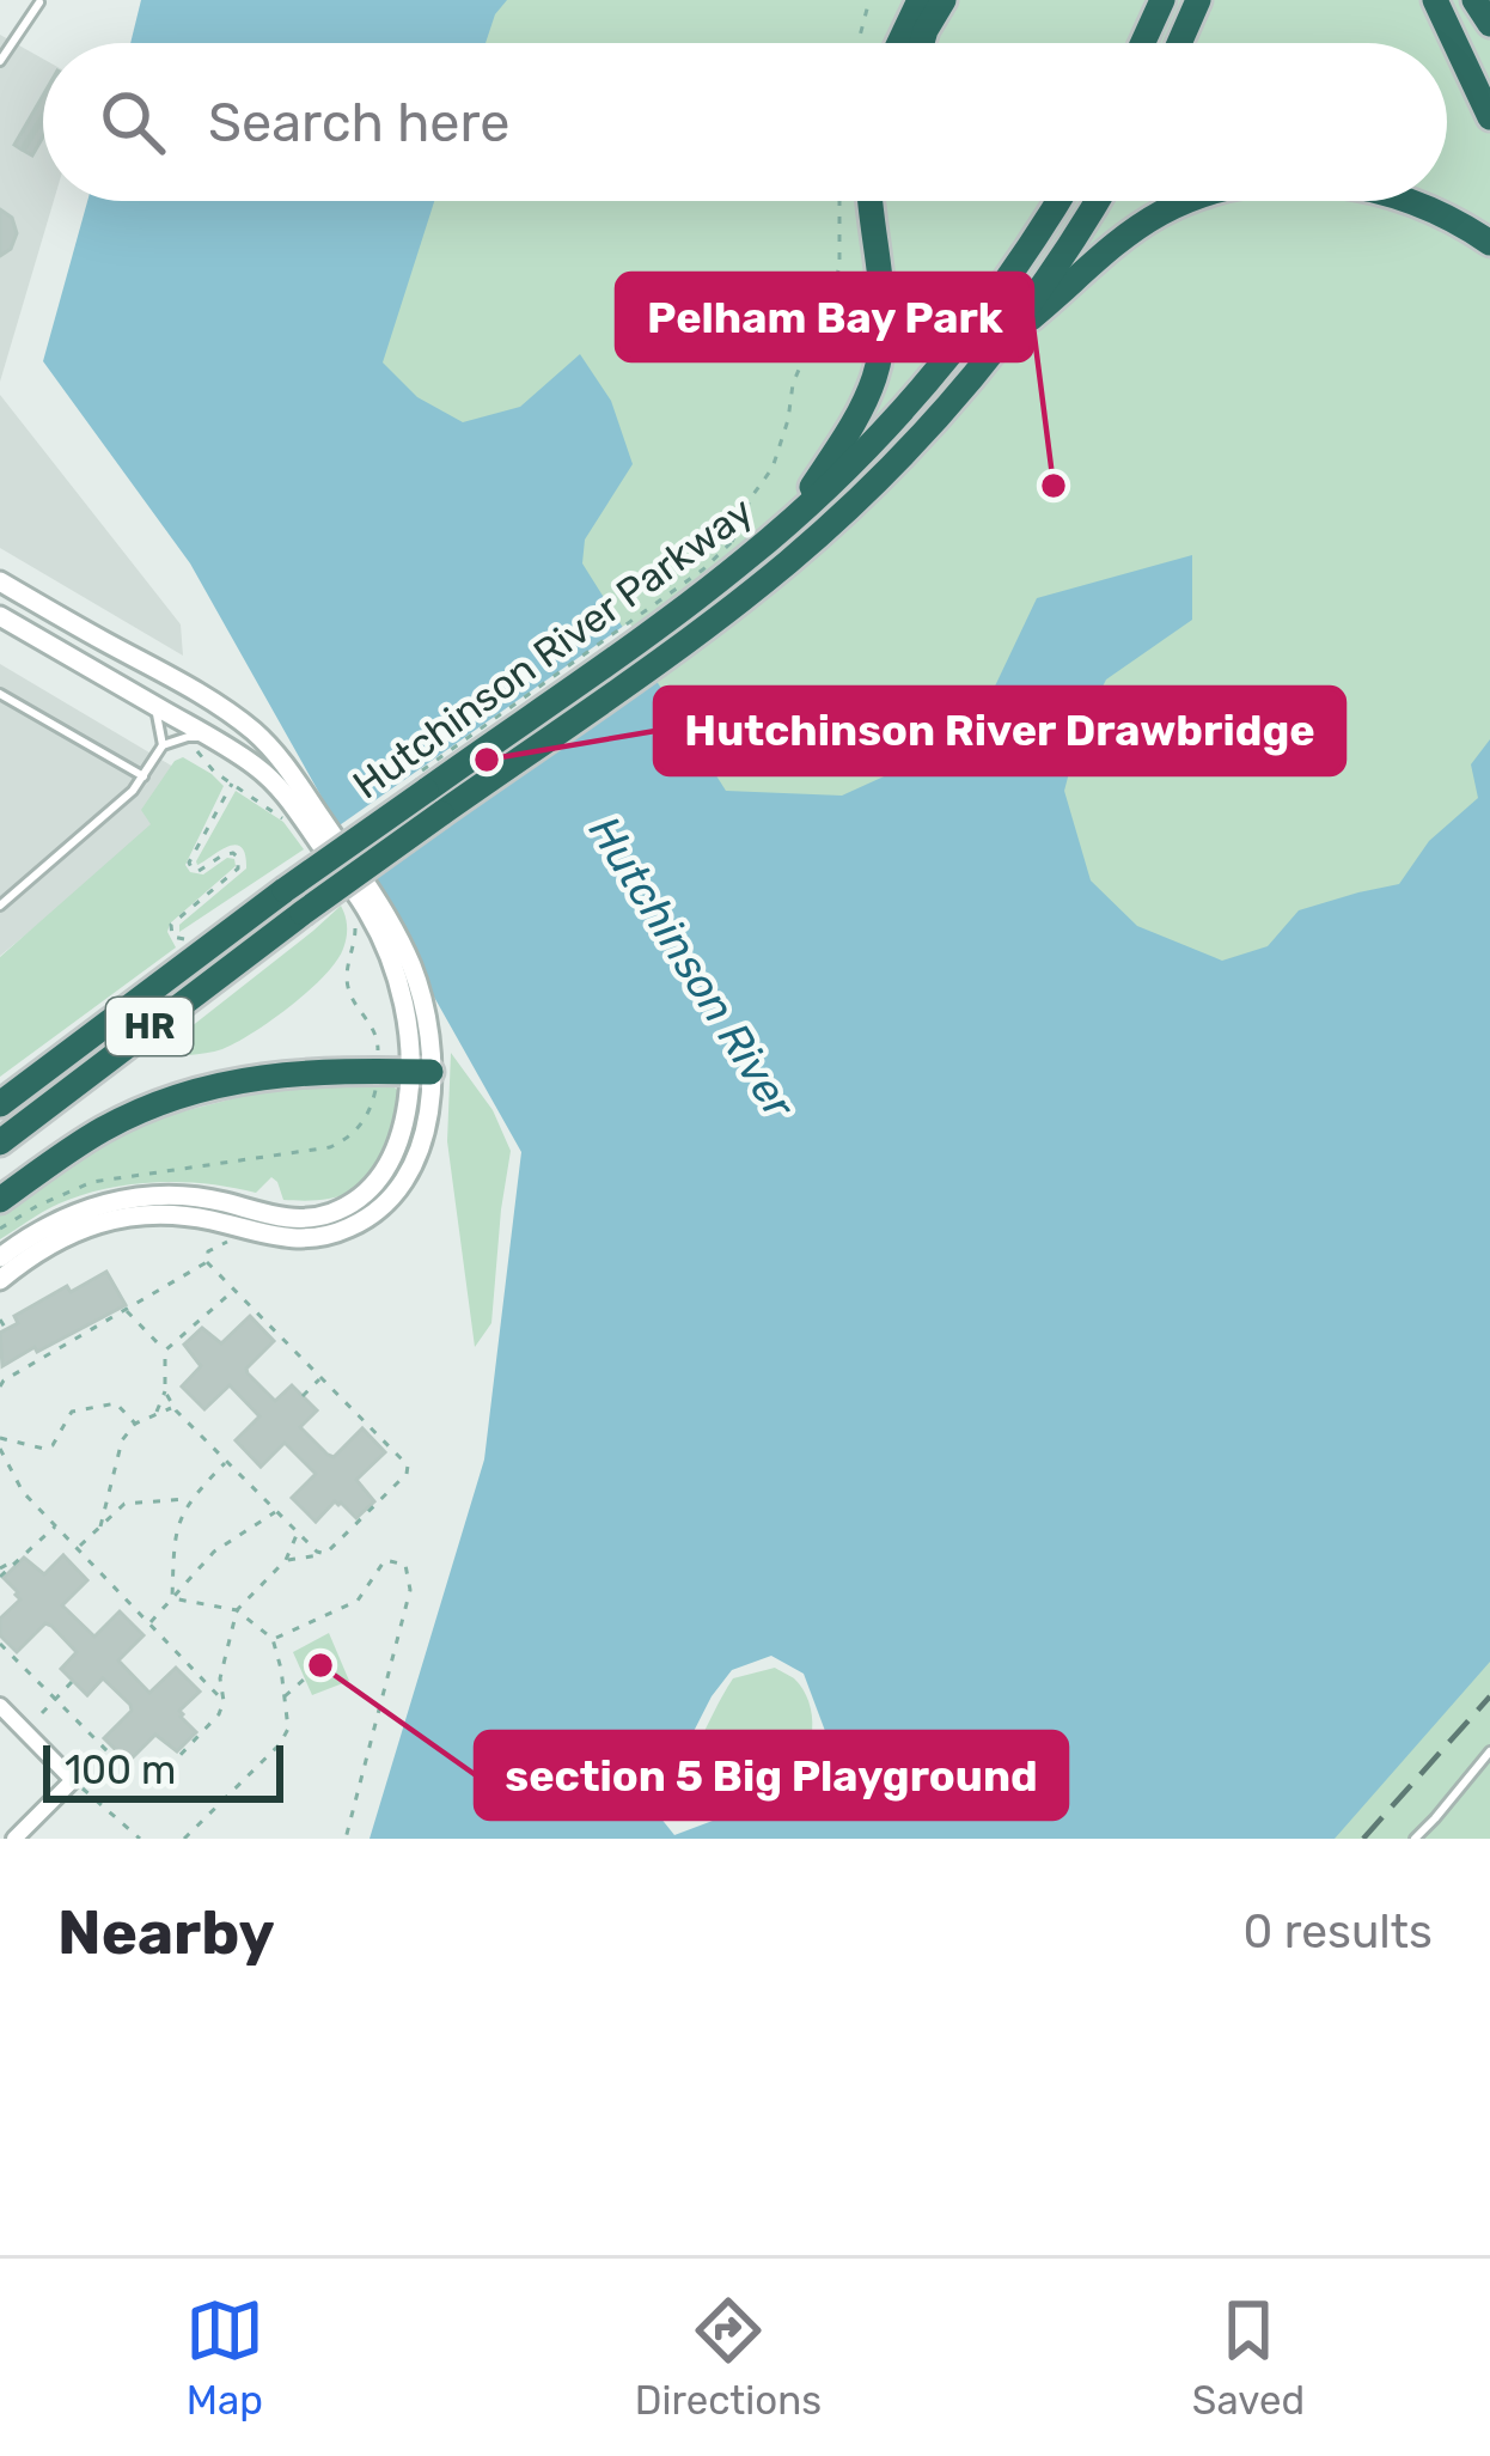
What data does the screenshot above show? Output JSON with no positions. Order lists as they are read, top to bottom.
{
  "streets": {
    "highway": ["Hutchinson River Parkway", "HR"]
  },
  "water": ["Hutchinson River"],
  "places": ["Pelham Bay Park", "Hutchinson River Drawbridge", "section 5 Big Playground"],
  "scale_bar": "100 m",
  "page": {
    "search": "Search here",
    "scale": "100 m",
    "heading": ["Nearby", "0 results"],
    "nav": ["Map", "Directions", "Saved"]
  }
}
